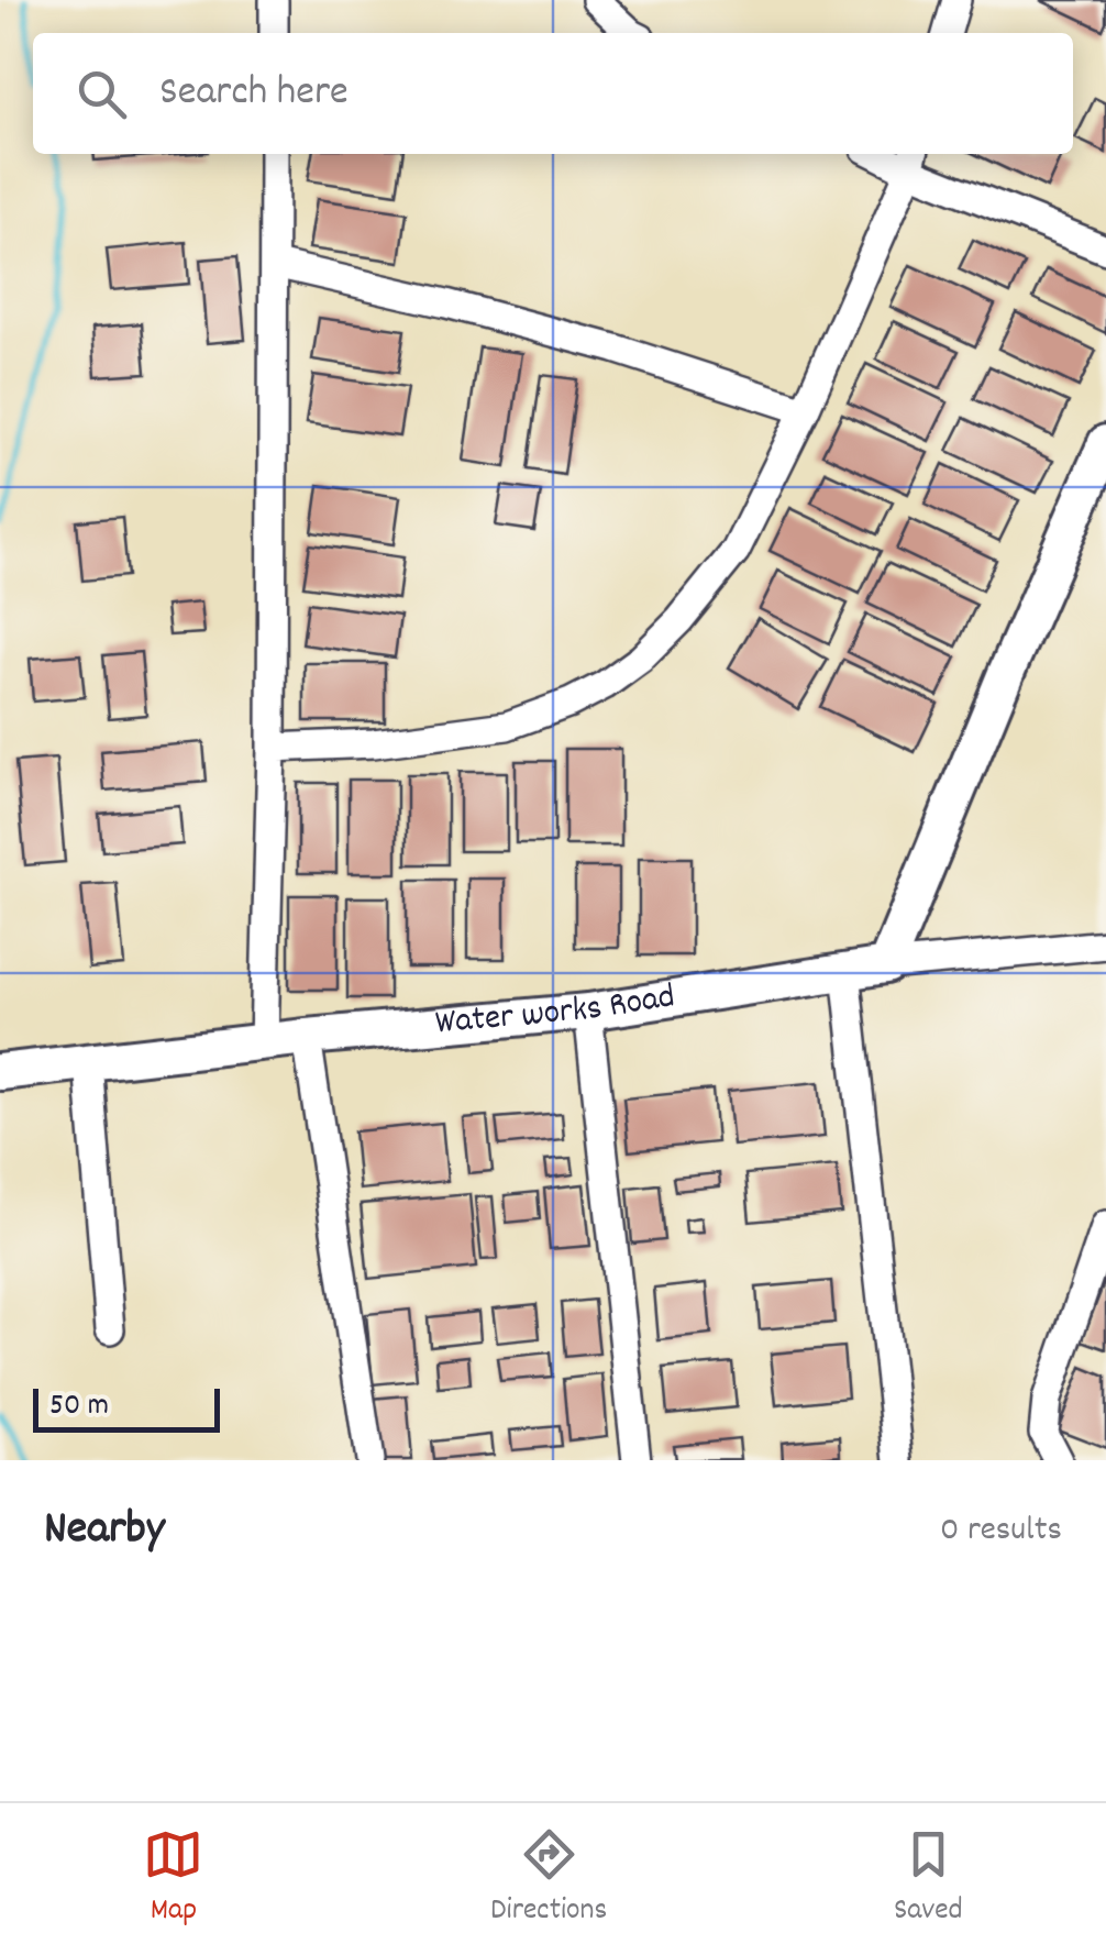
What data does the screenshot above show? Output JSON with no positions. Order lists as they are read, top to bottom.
{
  "streets": {
    "street": ["Water works Road"]
  },
  "scale_bar": "50 m",
  "page": {
    "search": "Search here",
    "scale": "50 m",
    "heading": ["Nearby", "0 results"],
    "nav": ["Map", "Directions", "Saved"]
  }
}
